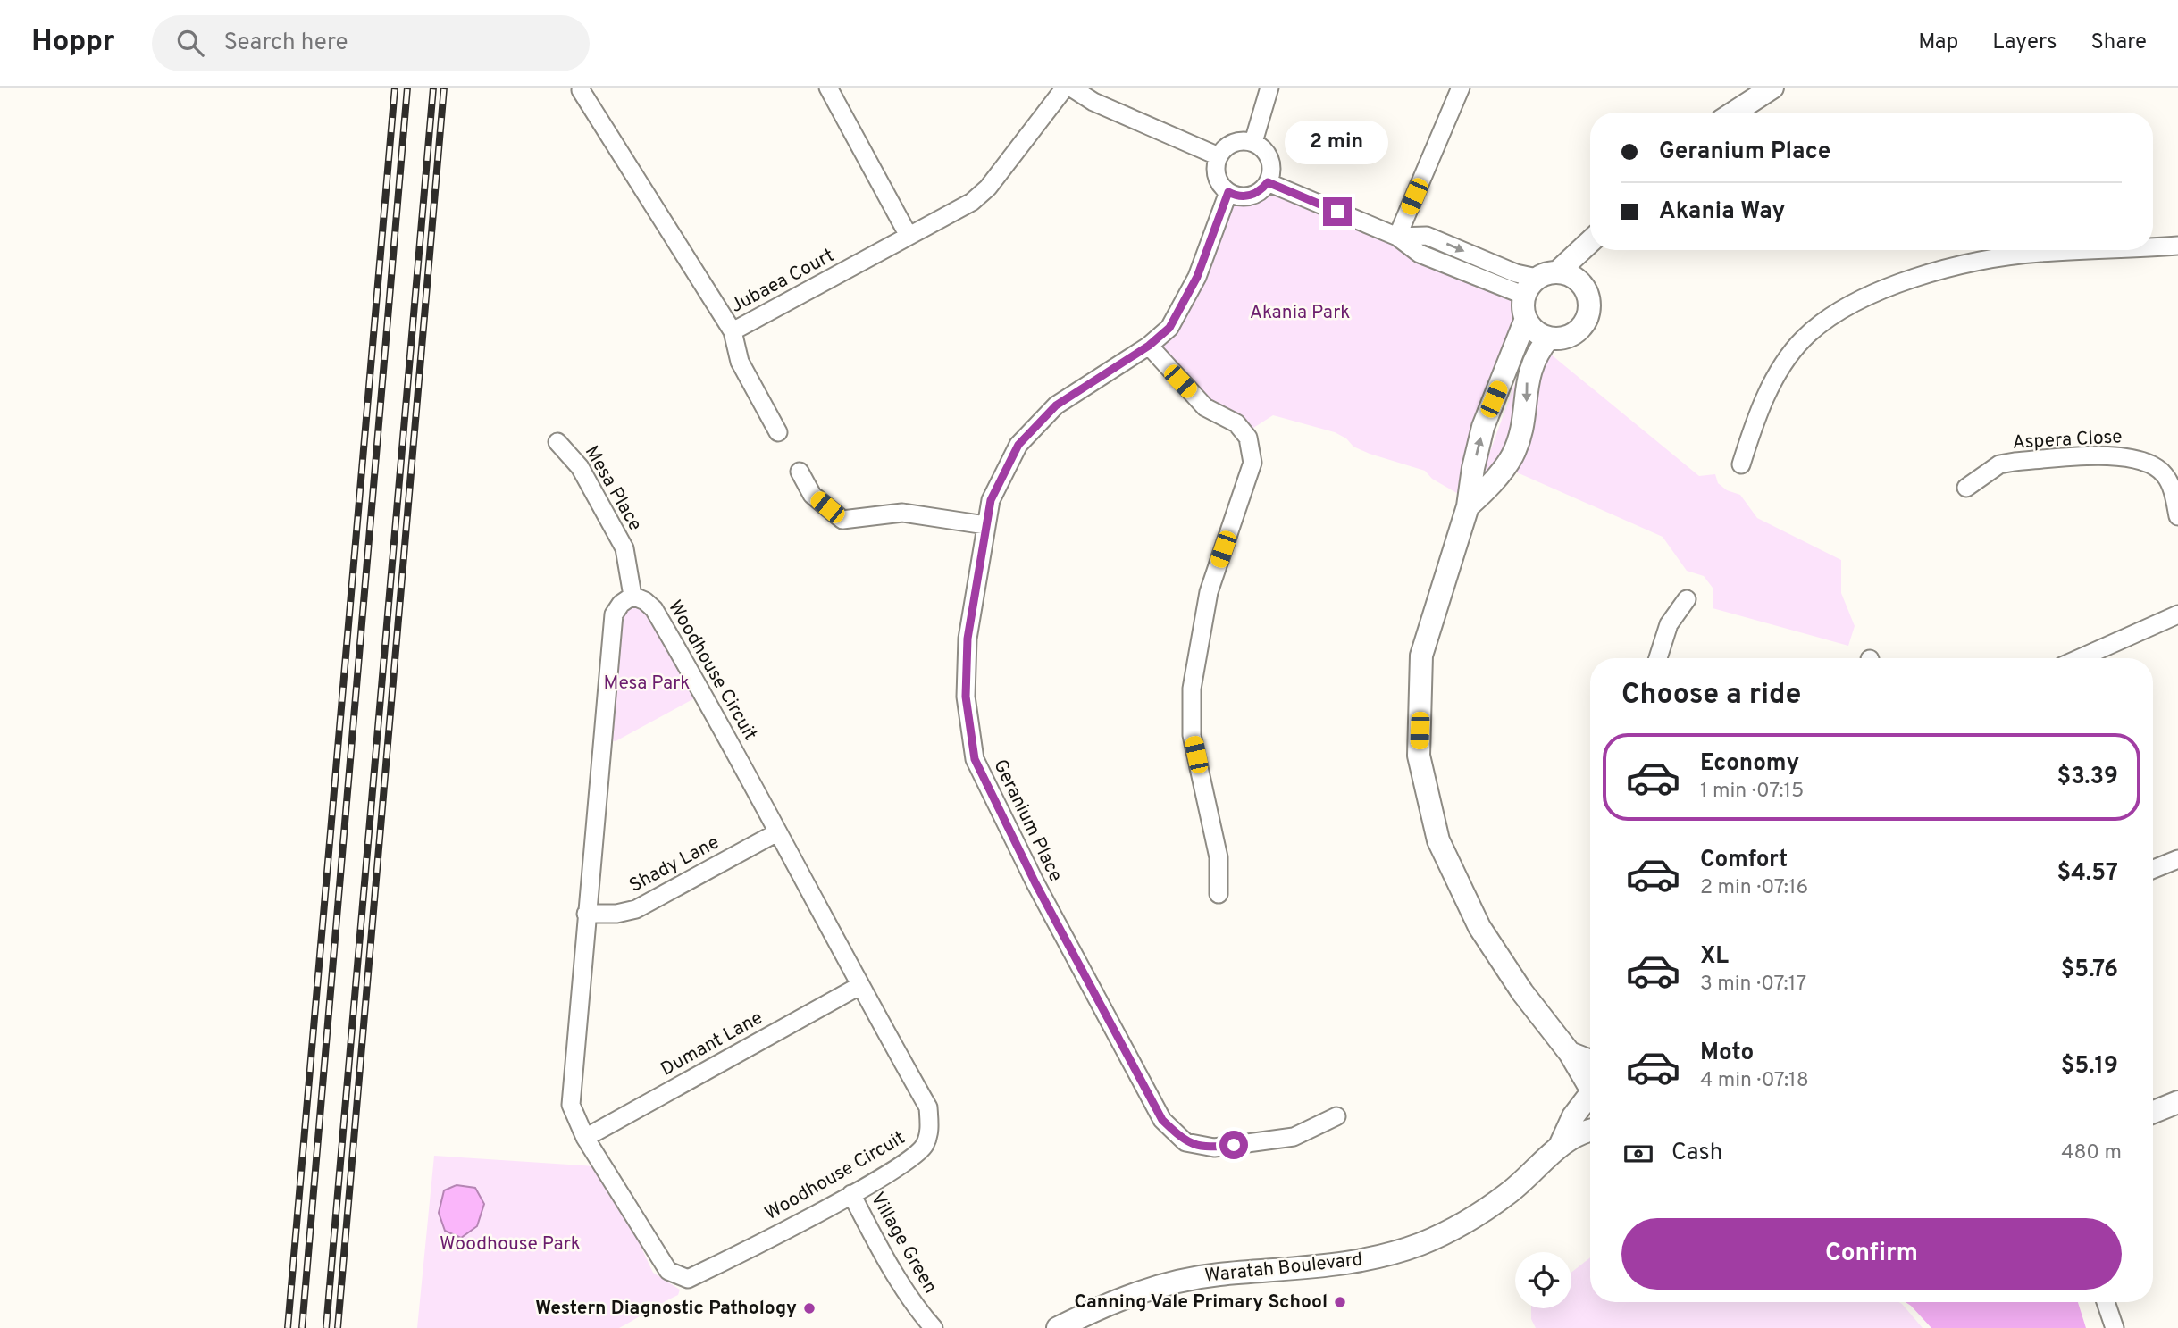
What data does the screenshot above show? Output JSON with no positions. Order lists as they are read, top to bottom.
{
  "streets": {
    "street": [
      "Jubaea Court",
      "Aspera Close",
      "Mesa Place",
      "Woodhouse Circuit",
      "Geranium Place",
      "Shady Lane",
      "Dumant Lane",
      "Village Green",
      "Waratah Boulevard"
    ]
  },
  "crossings": [
    ["Mesa Place", "Woodhouse Circuit"],
    ["Woodhouse Circuit", "Shady Lane"],
    ["Woodhouse Circuit", "Dumant Lane"],
    ["Woodhouse Circuit", "Village Green"]
  ],
  "parks": ["Akania Park", "Mesa Park", "Woodhouse Park"],
  "places": ["Canning Vale Primary School", "Western Diagnostic Pathology"],
  "page": {
    "header": "Hoppr",
    "search": "Search here",
    "nav": ["Map", "Layers", "Share"],
    "banner": ["Geranium Place", "Akania Way"],
    "bubble": "2 min",
    "heading": "Choose a ride",
    "list": [
      {
        "name": "Economy",
        "note": "1 min · 07:15",
        "value": "$3.39"
      },
      {
        "name": "Comfort",
        "note": "2 min · 07:16",
        "value": "$4.57"
      },
      {
        "name": "XL",
        "note": "3 min · 07:17",
        "value": "$5.76"
      },
      {
        "name": "Moto",
        "note": "4 min · 07:18",
        "value": "$5.19"
      }
    ],
    "pay": ["Cash", "480 m"],
    "buttons": "Confirm"
  }
}
